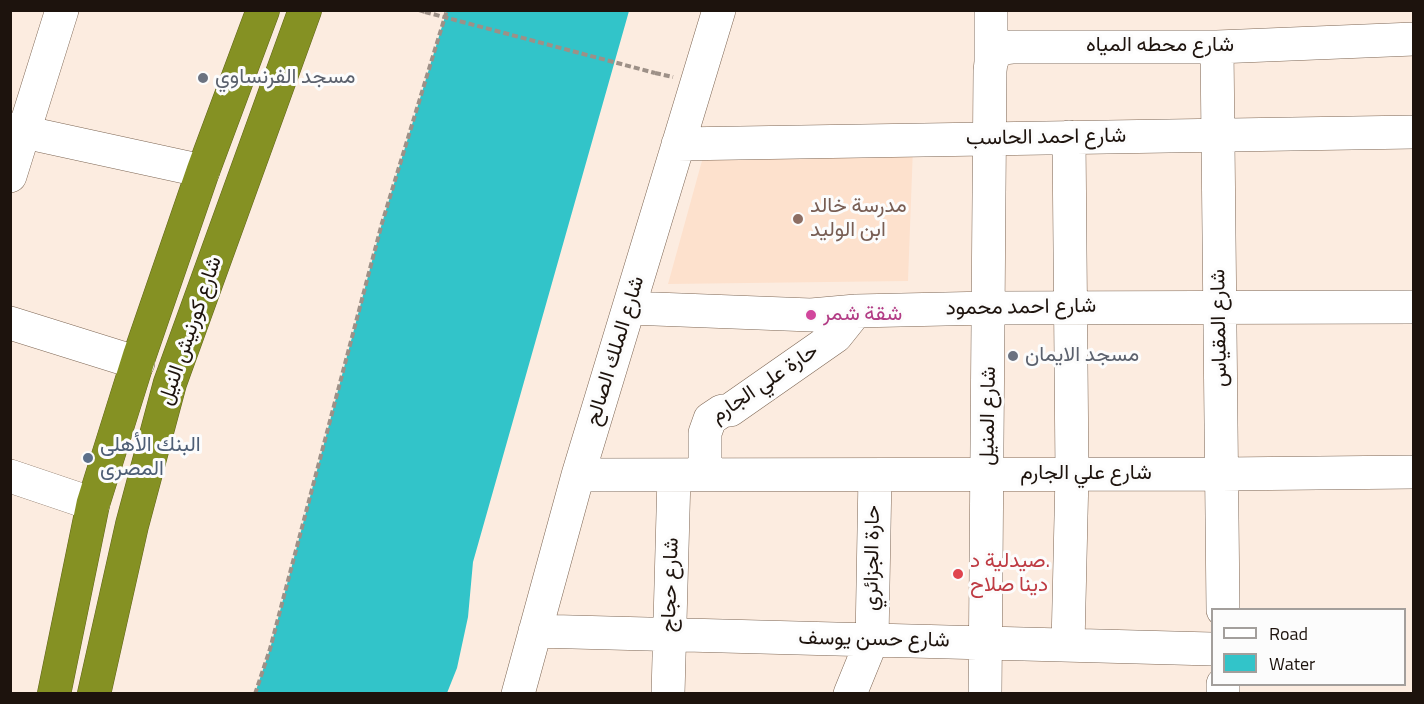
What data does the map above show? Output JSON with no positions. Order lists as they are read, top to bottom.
{
  "streets": {
    "highway": ["شارع كورنيش النيل"],
    "street": [
      "شارع محطه المياه",
      "شارع احمد الحاسب",
      "شارع احمد محمود",
      "شارع المقياس",
      "شارع الملك الصالح",
      "حارة علي الجارم",
      "شارع المنيل",
      "شارع علي الجارم",
      "حارة الجزائري",
      "شارع حجاج",
      "شارع حسن يوسف"
    ]
  },
  "crossings": [
    ["شارع محطه المياه", "شارع المقياس"],
    ["شارع احمد الحاسب", "شارع المقياس"],
    ["شارع احمد الحاسب", "شارع الملك الصالح"],
    ["شارع احمد الحاسب", "شارع المنيل"],
    ["شارع احمد محمود", "شارع المقياس"],
    ["شارع احمد محمود", "شارع الملك الصالح"],
    ["شارع احمد محمود", "حارة علي الجارم"],
    ["شارع احمد محمود", "شارع المنيل"],
    ["شارع المقياس", "شارع علي الجارم"],
    ["شارع الملك الصالح", "شارع علي الجارم"],
    ["شارع الملك الصالح", "شارع حسن يوسف"],
    ["حارة علي الجارم", "شارع علي الجارم"],
    ["حارة علي الجارم", "شارع حجاج"],
    ["شارع المنيل", "شارع علي الجارم"],
    ["شارع المنيل", "شارع حسن يوسف"],
    ["شارع علي الجارم", "حارة الجزائري"],
    ["شارع علي الجارم", "شارع حجاج"],
    ["حارة الجزائري", "شارع حسن يوسف"],
    ["شارع حجاج", "شارع حسن يوسف"]
  ],
  "places": [
    "مسجد الفرنساوي",
    "مدرسة خالد ابن الوليد",
    "شقة شمر",
    "مسجد الايمان",
    "البنك الأهلى المصرى",
    "صيدلية د. دينا صلاح"
  ],
  "legend": ["Road", "Water"]
}
